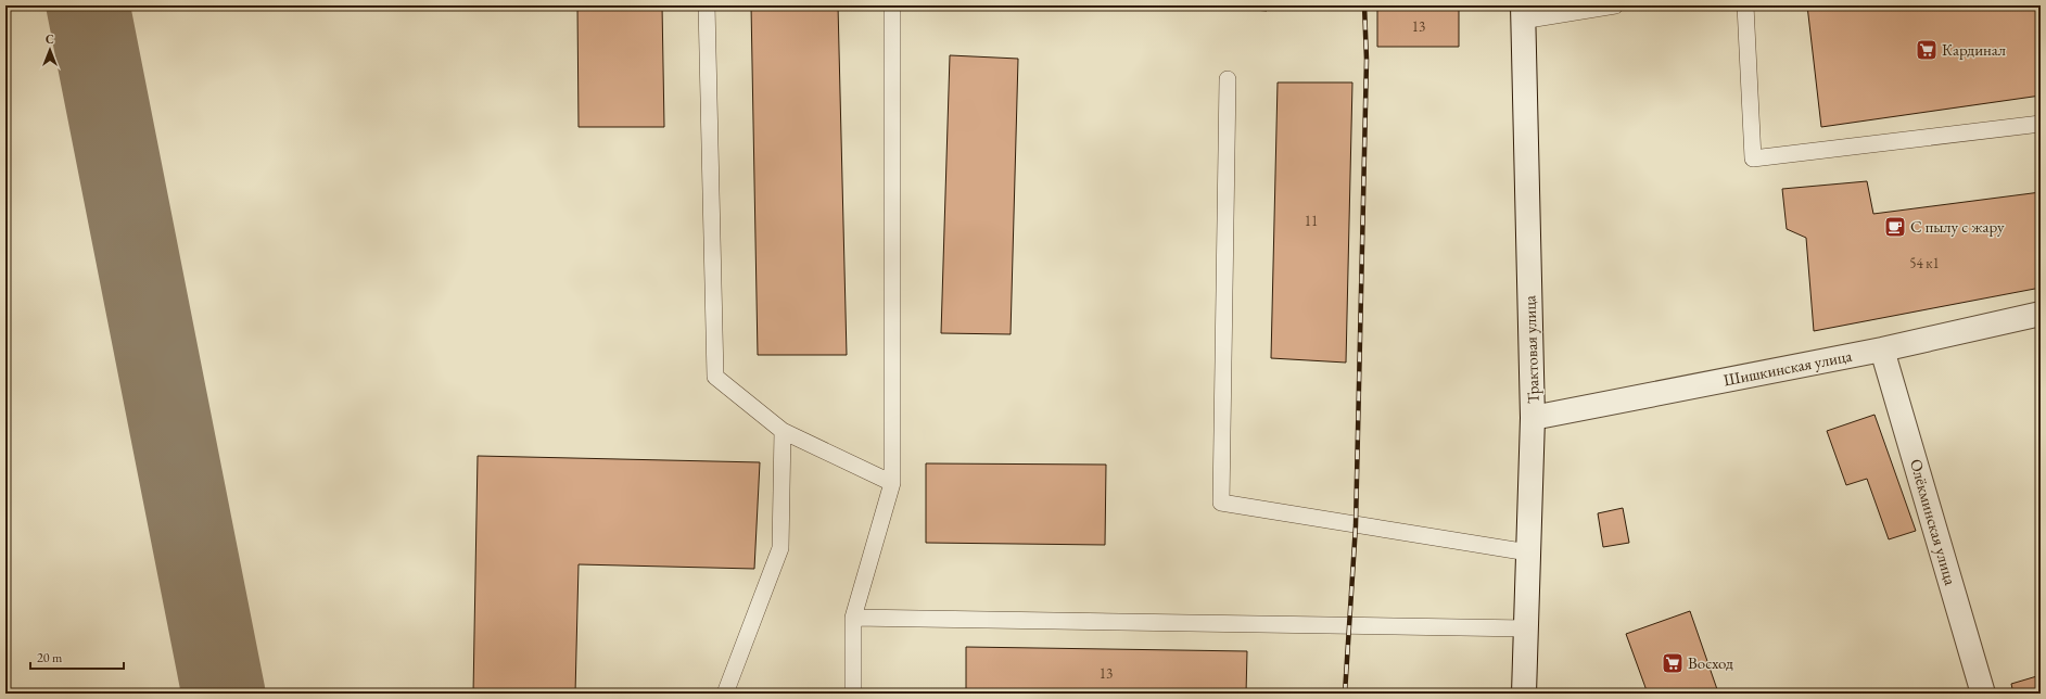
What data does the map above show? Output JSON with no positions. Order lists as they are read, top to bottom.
{
  "streets": {
    "street": ["Трактовая улица", "Шишкинская улица", "Олёкминская улица"]
  },
  "crossings": [
    ["Трактовая улица", "Шишкинская улица"],
    ["Шишкинская улица", "Олёкминская улица"]
  ],
  "places": {
    "supermarket": ["Кардинал", "Восход"],
    "cafe": ["С пылу с жару"]
  },
  "house_numbers": [
    "13",
    "11",
    "54 к1",
    "13"
  ],
  "scale_bar": "20 m",
  "north": "top"
}
